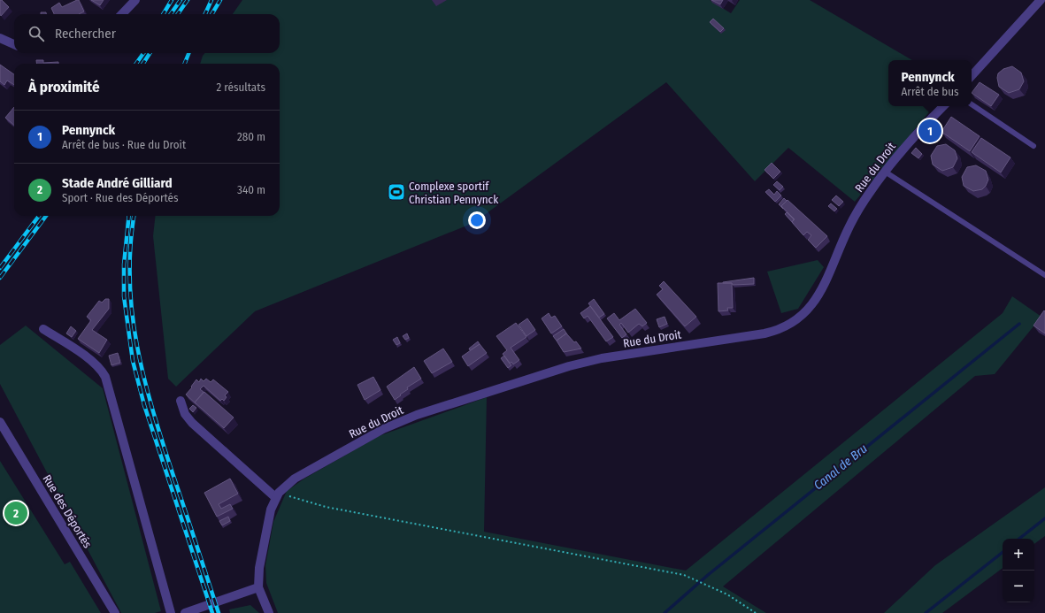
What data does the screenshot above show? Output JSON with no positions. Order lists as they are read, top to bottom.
{
  "streets": {
    "street": ["Rue du Droit", "Rue des Déportés"]
  },
  "water": ["Canal de Bru"],
  "places": {
    "sports": ["Complexe sportif Christian Pennynck"]
  },
  "page": {
    "search": "Rechercher",
    "popup": ["Pennynck", "Arrêt de bus"],
    "heading": ["À proximité", "2 résultats"],
    "list": [
      {
        "mark": "1",
        "name": "Pennynck",
        "note": "Arrêt de bus · Rue du Droit",
        "value": "280 m"
      },
      {
        "mark": "2",
        "name": "Stade André Gilliard",
        "note": "Sport · Rue des Déportés",
        "value": "340 m"
      }
    ],
    "pins": ["1", "2"],
    "map_buttons": ["+", "−"]
  }
}
